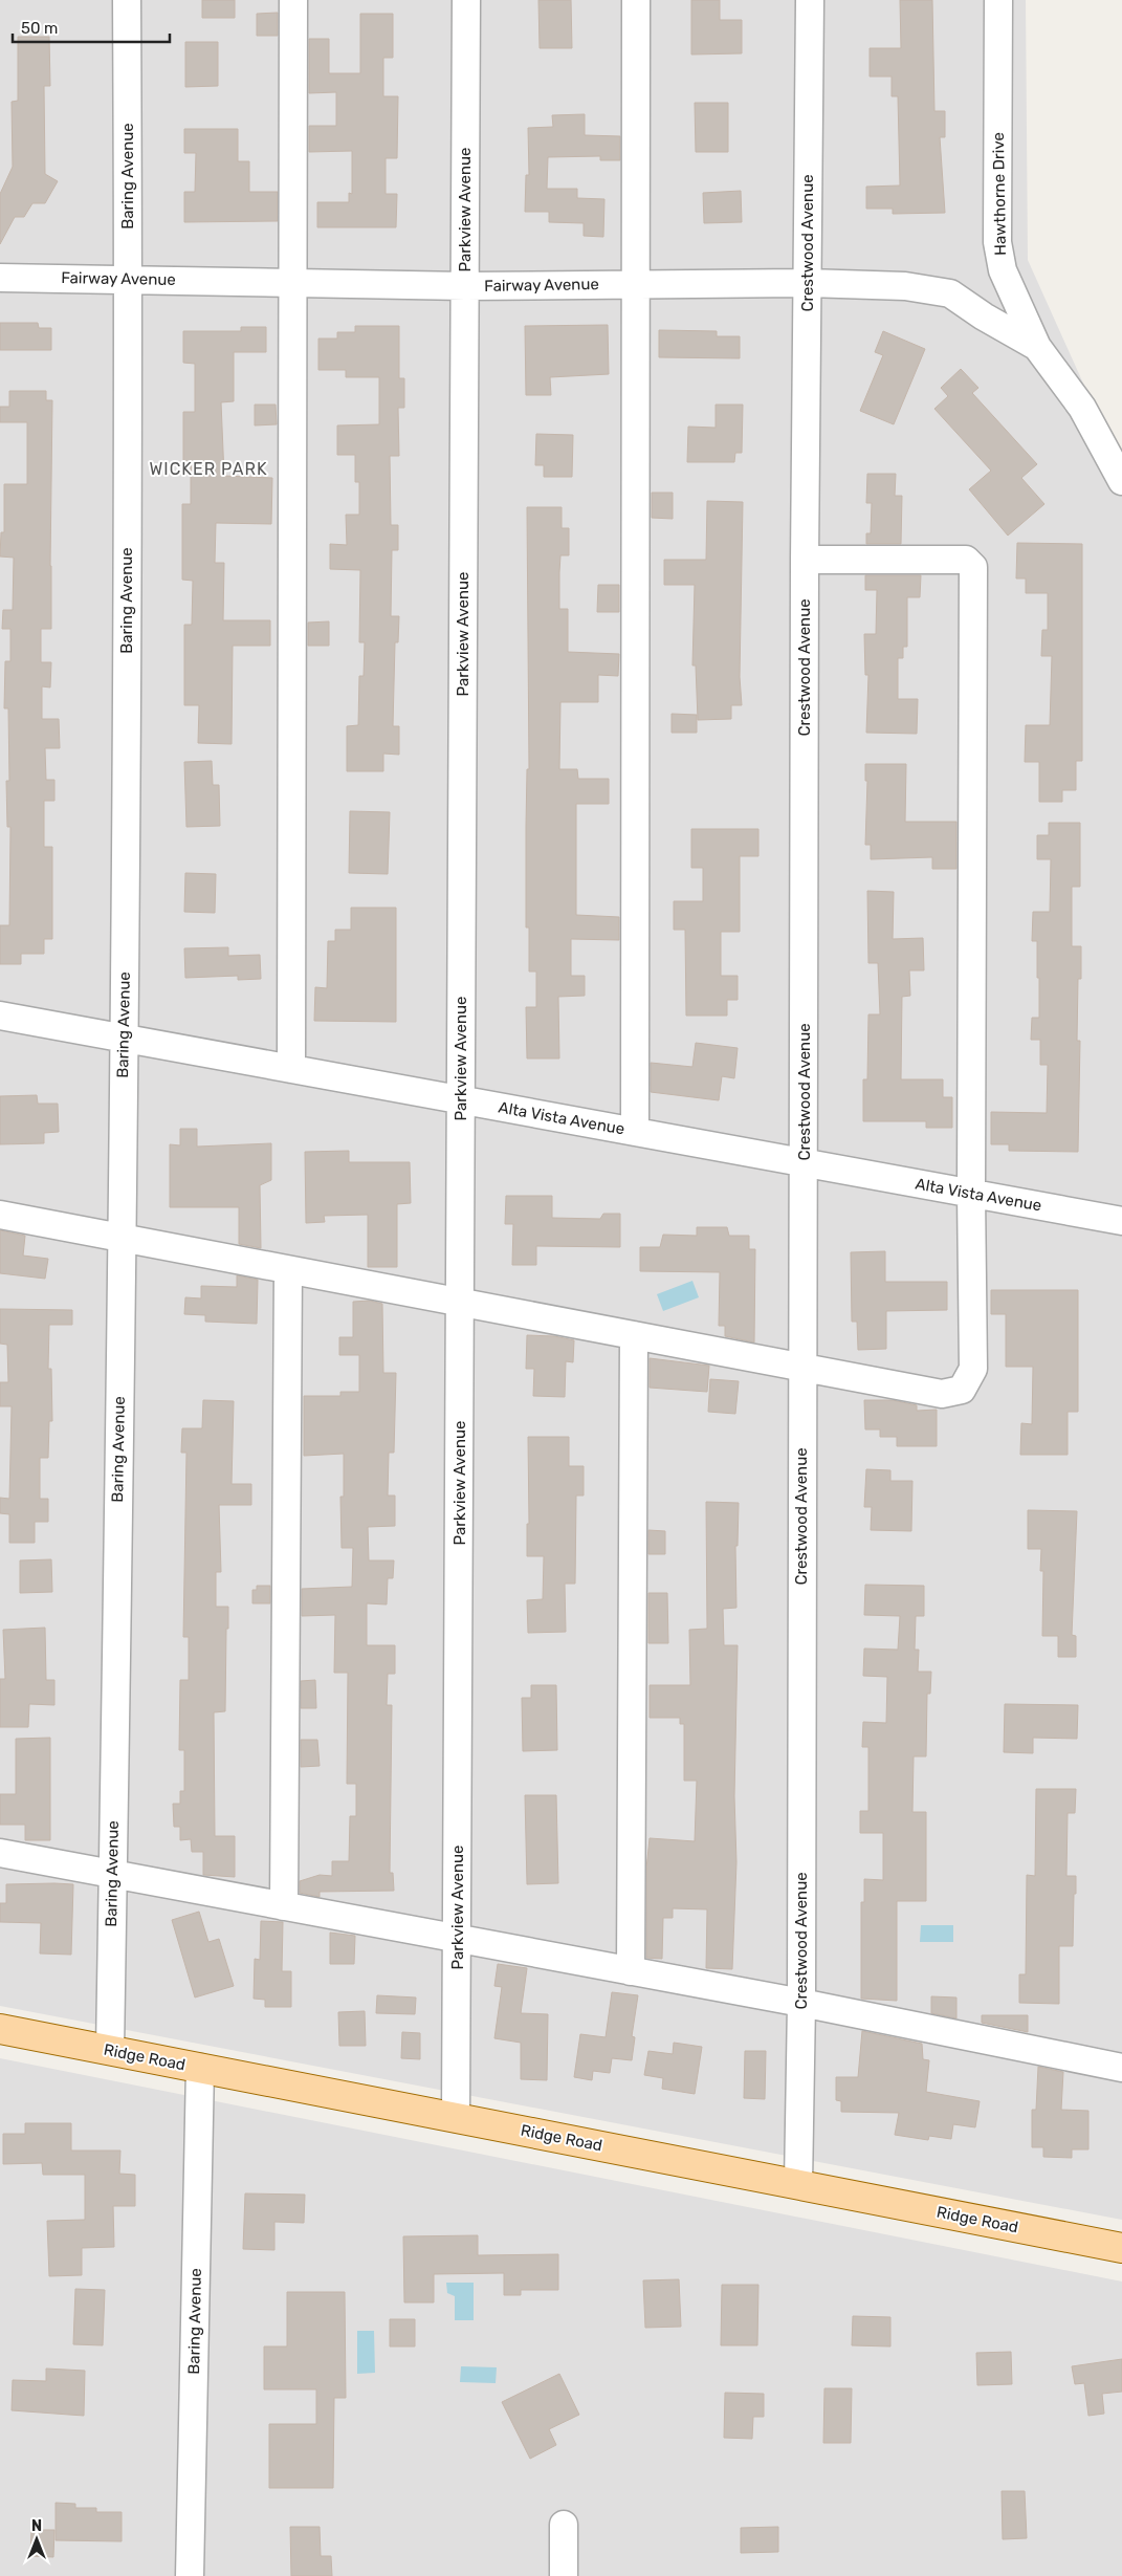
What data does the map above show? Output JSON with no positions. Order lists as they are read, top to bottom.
{
  "streets": {
    "main road": ["Ridge Road"],
    "street": [
      "Baring Avenue",
      "Hawthorne Drive",
      "Parkview Avenue",
      "Crestwood Avenue",
      "Fairway Avenue",
      "Alta Vista Avenue"
    ]
  },
  "crossings": [
    ["Baring Avenue", "Fairway Avenue"],
    ["Baring Avenue", "Alta Vista Avenue"],
    ["Baring Avenue", "Ridge Road"],
    ["Hawthorne Drive", "Fairway Avenue"],
    ["Parkview Avenue", "Fairway Avenue"],
    ["Parkview Avenue", "Alta Vista Avenue"],
    ["Parkview Avenue", "Ridge Road"],
    ["Crestwood Avenue", "Fairway Avenue"],
    ["Crestwood Avenue", "Alta Vista Avenue"],
    ["Crestwood Avenue", "Ridge Road"]
  ],
  "districts": ["WICKER PARK"],
  "scale_bar": "50 m",
  "north": "top"
}
